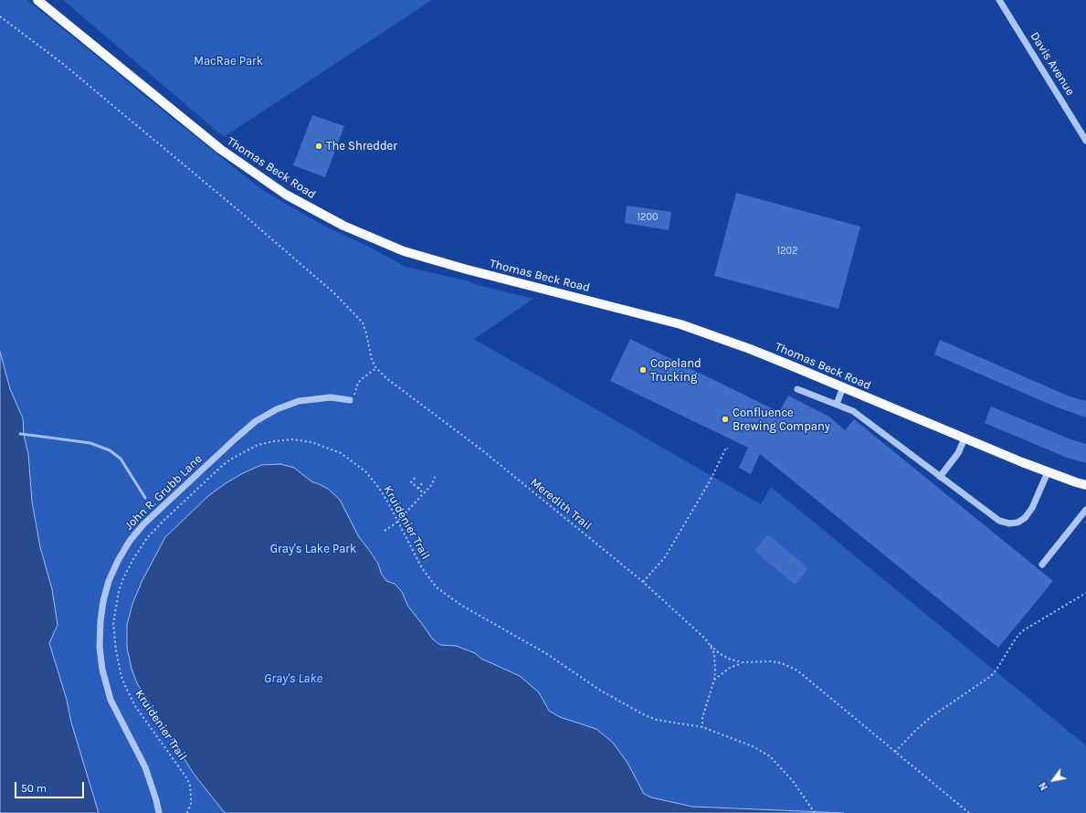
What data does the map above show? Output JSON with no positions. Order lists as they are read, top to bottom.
{
  "streets": {
    "main road": ["Thomas Beck Road"],
    "street": ["Davis Avenue", "John R. Grubb Lane"],
    "path": ["Meredith Trail", "Kruidenier Trail"]
  },
  "crossings": [
    ["Meredith Trail", "Kruidenier Trail"]
  ],
  "water": ["Gray's Lake"],
  "parks": ["MacRae Park", "Gray's Lake Park"],
  "places": ["The Shredder", "Copeland Trucking", "Confluence Brewing Company"],
  "house_numbers": ["1200", "1202"],
  "scale_bar": "50 m",
  "north": "bottom left"
}
